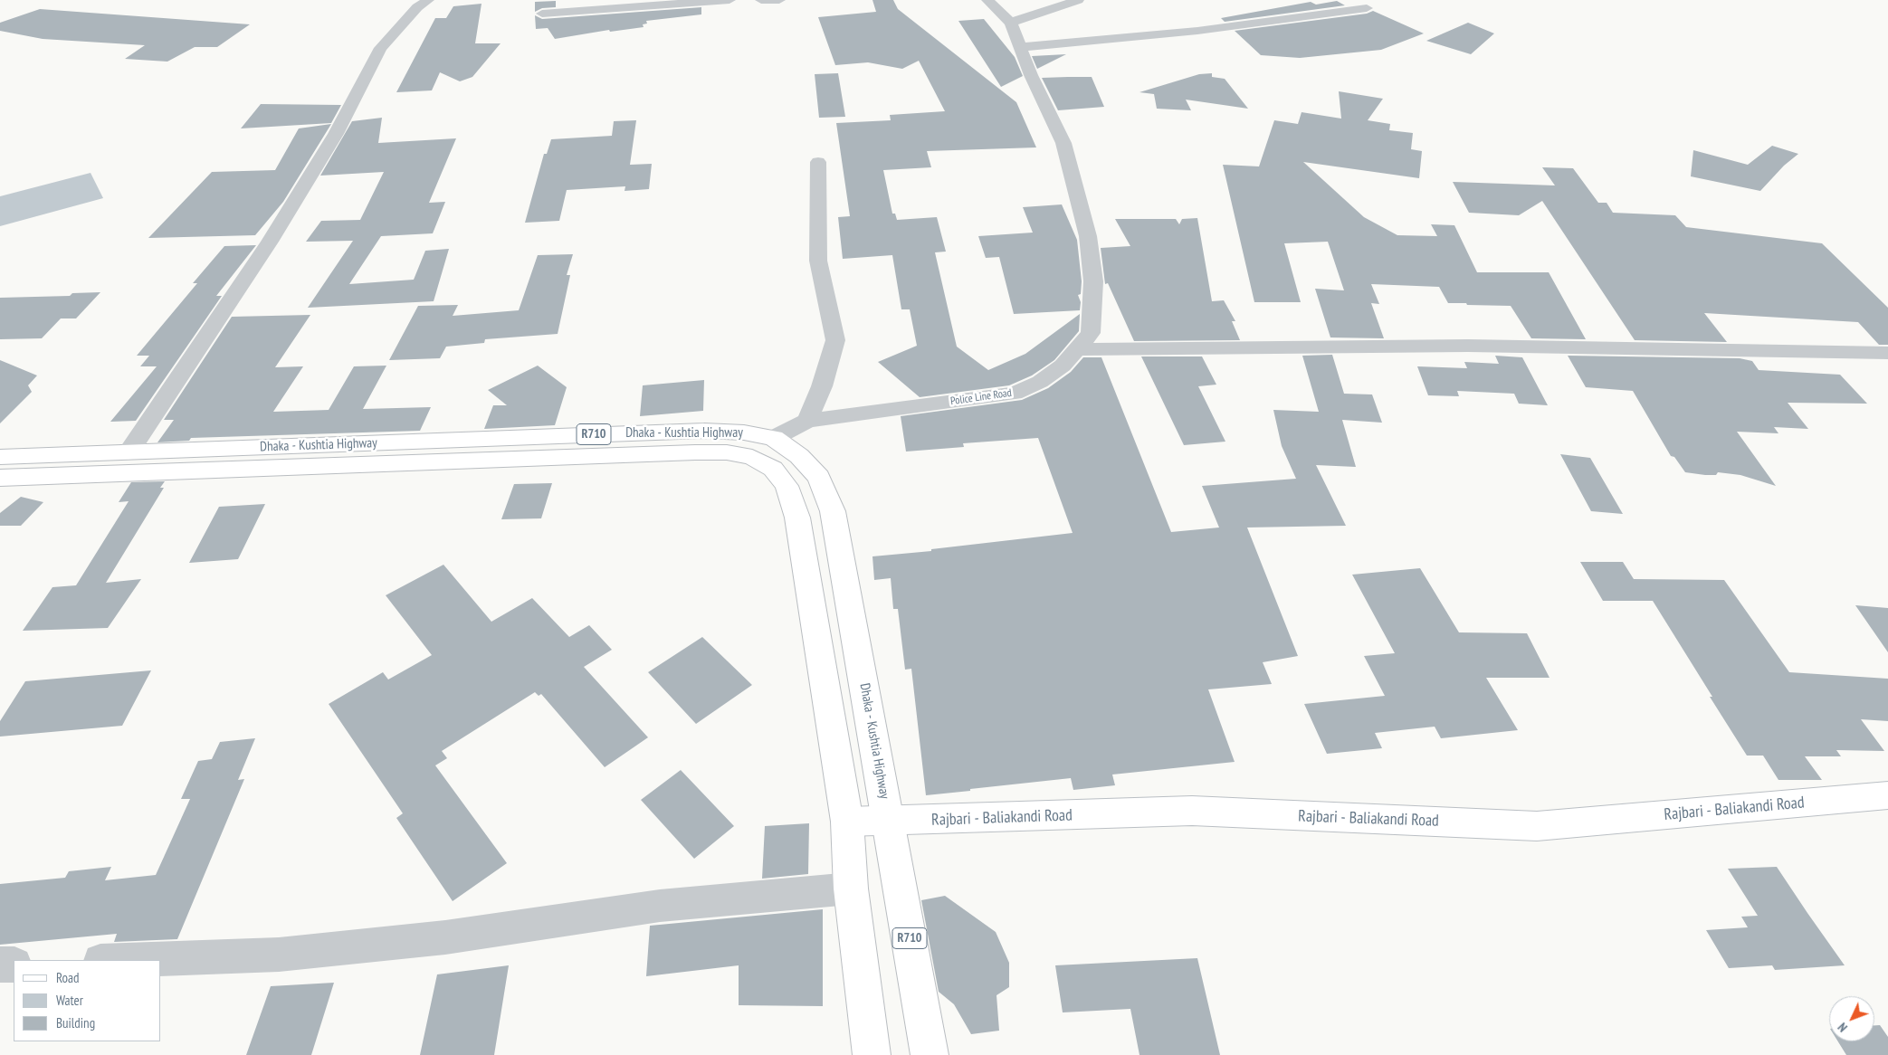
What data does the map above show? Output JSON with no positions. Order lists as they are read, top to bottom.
{
  "streets": {
    "main road": ["Dhaka - Kushtia Highway", "R710", "Rajbari - Baliakandi Road"],
    "street": ["Police Line Road"]
  },
  "crossings": [
    ["Police Line Road", "Dhaka - Kushtia Highway"],
    ["Dhaka - Kushtia Highway", "Rajbari - Baliakandi Road"]
  ],
  "legend": ["Road", "Water", "Building"],
  "north": "bottom left"
}
